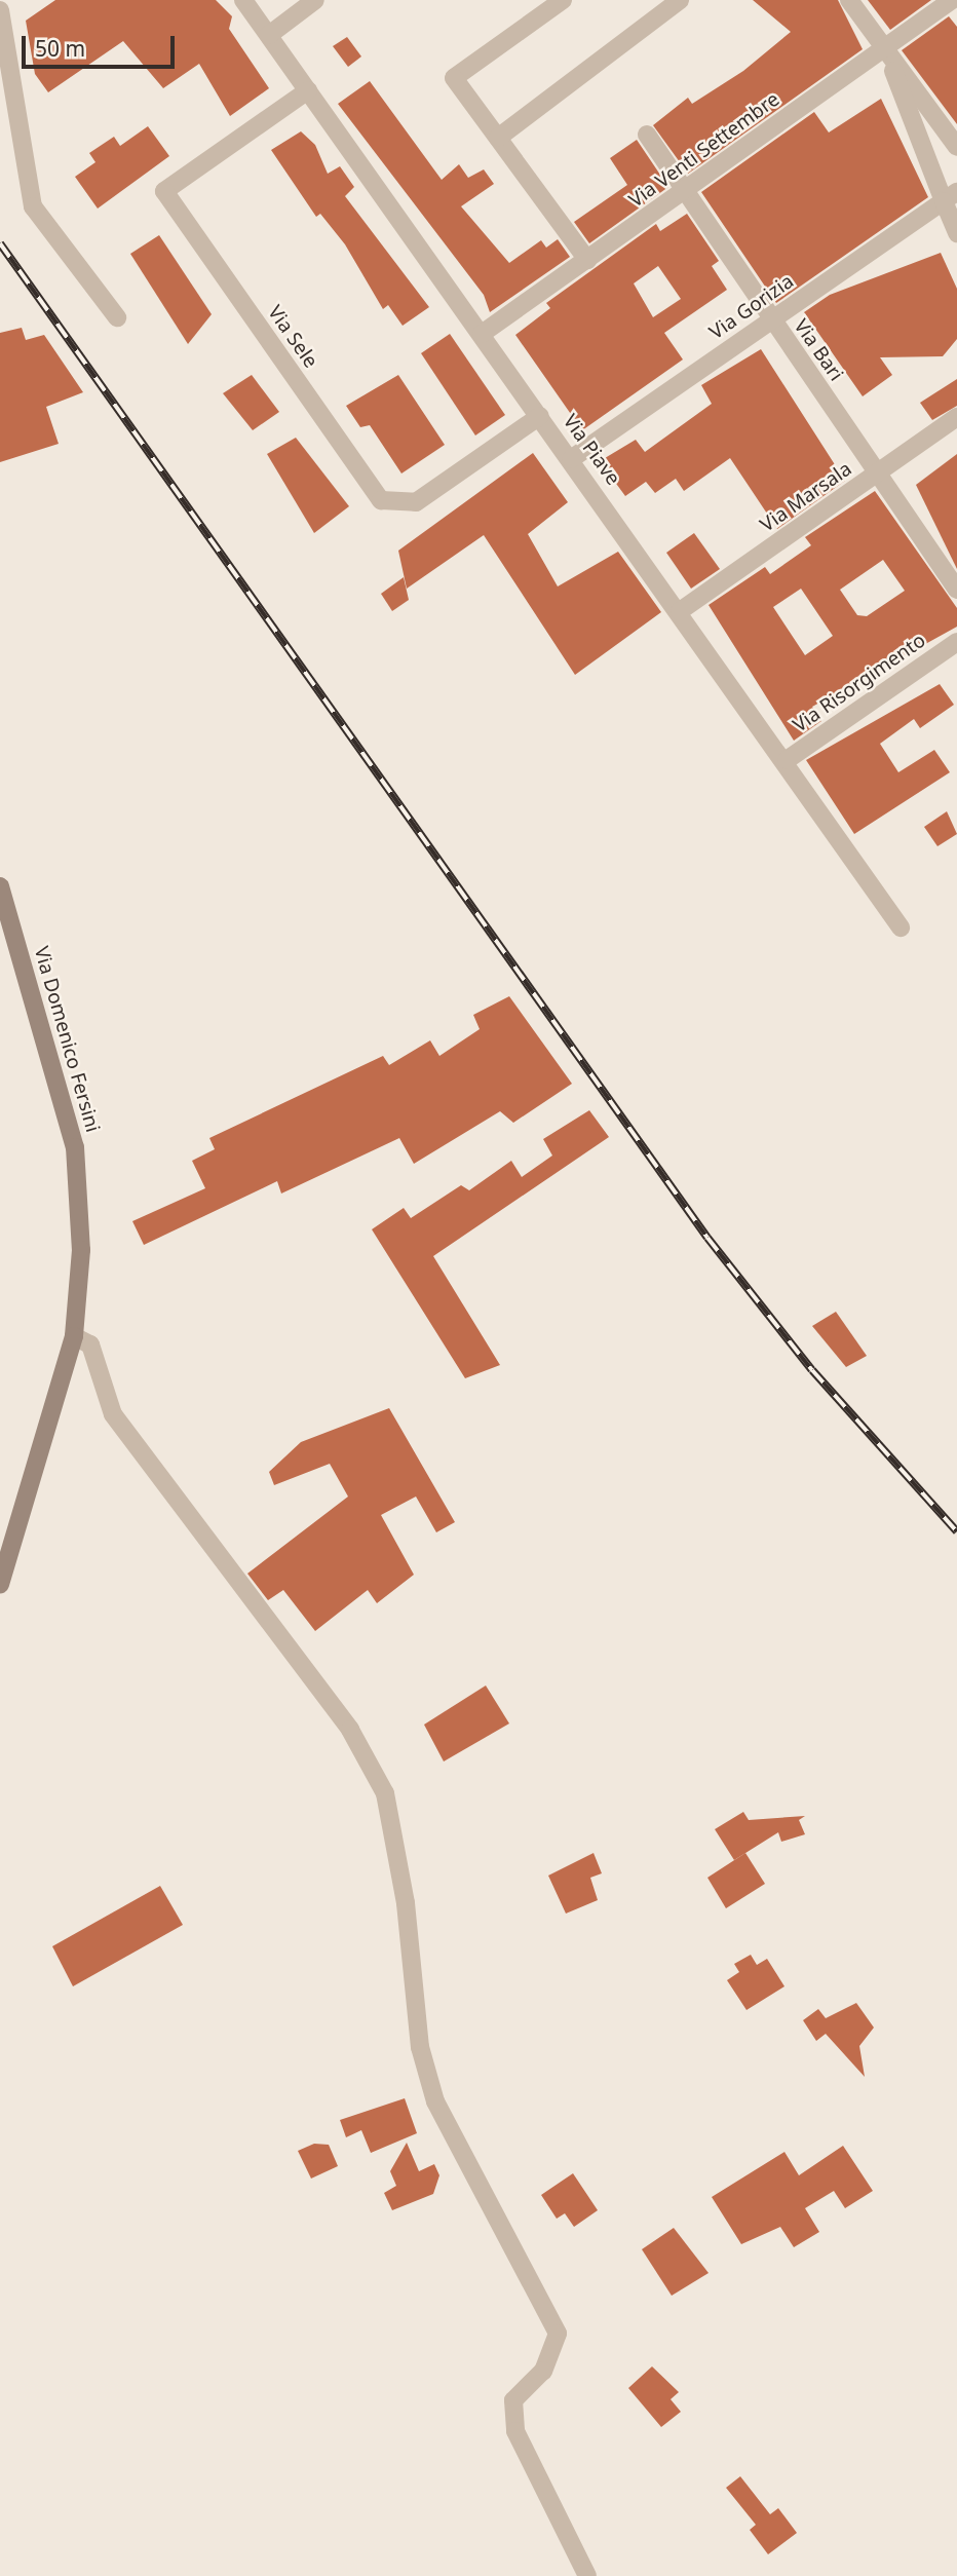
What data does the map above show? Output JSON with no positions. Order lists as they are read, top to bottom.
{
  "streets": {
    "main road": ["Via Domenico Fersini"],
    "street": [
      "Via Venti Settembre",
      "Via Gorizia",
      "Via Sele",
      "Via Bari",
      "Via Piave",
      "Via Marsala",
      "Via Risorgimento"
    ]
  },
  "crossings": [
    ["Via Venti Settembre", "Via Bari"],
    ["Via Venti Settembre", "Via Piave"],
    ["Via Gorizia", "Via Bari"],
    ["Via Gorizia", "Via Piave"],
    ["Via Sele", "Via Piave"],
    ["Via Bari", "Via Marsala"],
    ["Via Piave", "Via Marsala"],
    ["Via Piave", "Via Risorgimento"]
  ],
  "scale_bar": "50 m"
}
